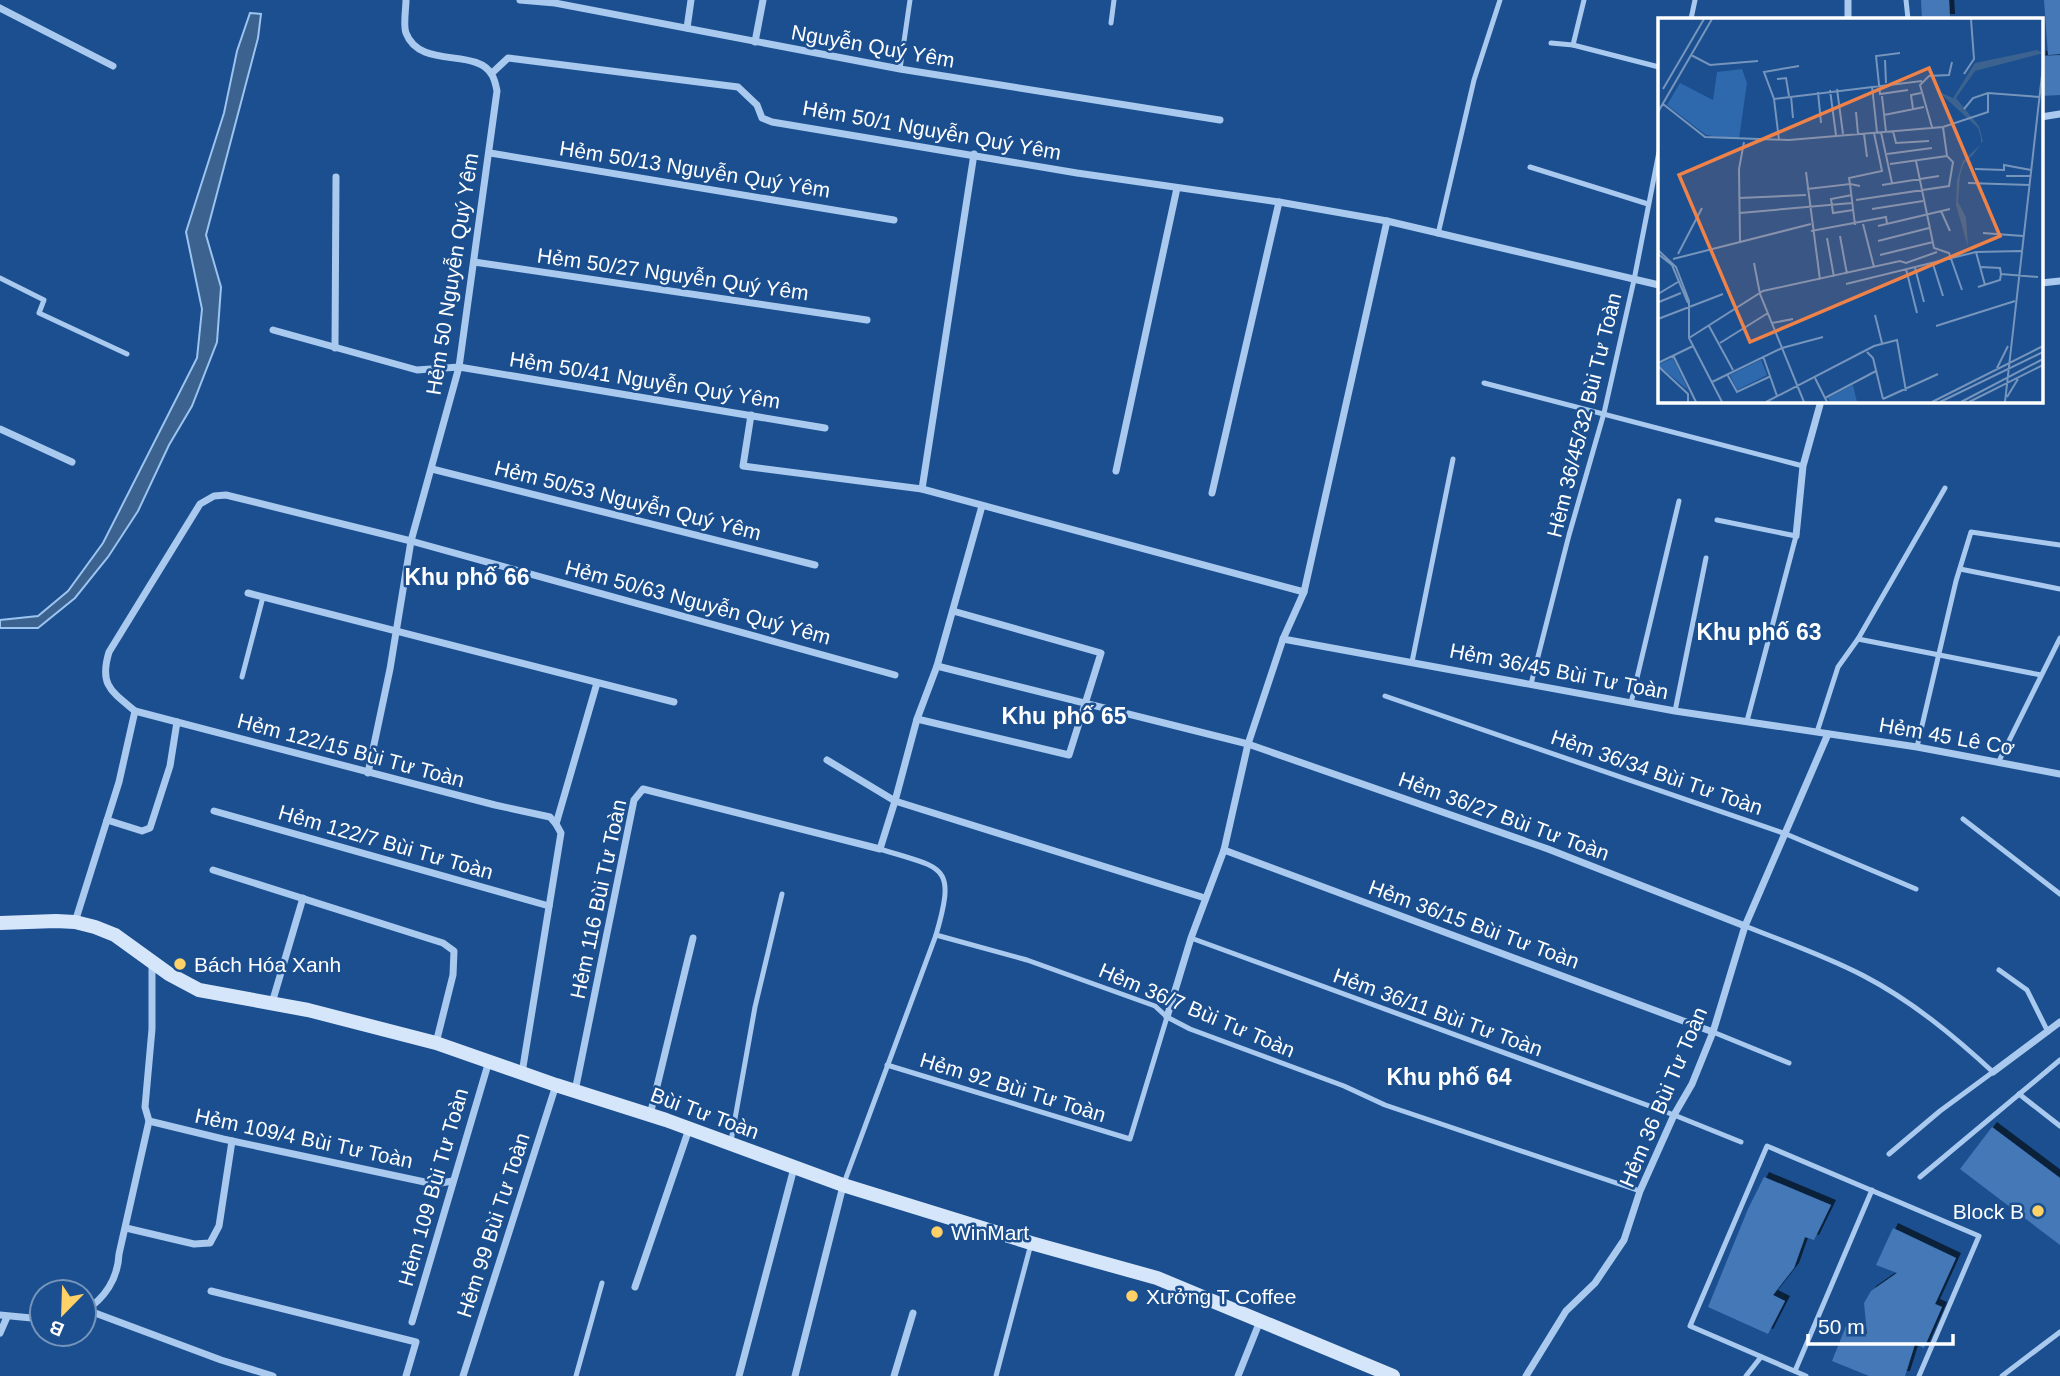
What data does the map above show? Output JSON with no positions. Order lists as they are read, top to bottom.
{
  "streets": {
    "street": [
      "Nguyễn Quý Yêm",
      "Hẻm 50/1 Nguyễn Quý Yêm",
      "Hẻm 50/13 Nguyễn Quý Yêm",
      "Hẻm 50 Nguyễn Quý Yêm",
      "Hẻm 50/27 Nguyễn Quý Yêm",
      "Hẻm 50/41 Nguyễn Quý Yêm",
      "Hẻm 50/53 Nguyễn Quý Yêm",
      "Hẻm 50/63 Nguyễn Quý Yêm",
      "Hẻm 36/45 Bùi Tư Toàn",
      "Hẻm 45 Lê Cơ",
      "Hẻm 122/15 Bùi Tư Toàn",
      "Hẻm 36/27 Bùi Tư Toàn",
      "Hẻm 122/7 Bùi Tư Toàn",
      "Hẻm 116 Bùi Tư Toàn",
      "Hẻm 36/15 Bùi Tư Toàn",
      "Hẻm 36 Bùi Tư Toàn",
      "Bùi Tư Toàn",
      "Hẻm 109/4 Bùi Tư Toàn",
      "Hẻm 109 Bùi Tư Toàn",
      "Hẻm 99 Bùi Tư Toàn"
    ],
    "lane": [
      "Hẻm 36/45/32 Bùi Tư Toàn",
      "Hẻm 36/34 Bùi Tư Toàn",
      "Hẻm 36/7 Bùi Tư Toàn",
      "Hẻm 36/11 Bùi Tư Toàn",
      "Hẻm 92 Bùi Tư Toàn"
    ]
  },
  "crossings": [
    ["Hẻm 50/1 Nguyễn Quý Yêm", "Hẻm 50 Nguyễn Quý Yêm"],
    ["Hẻm 50/1 Nguyễn Quý Yêm", "Hẻm 36/45/32 Bùi Tư Toàn"],
    ["Hẻm 50/13 Nguyễn Quý Yêm", "Hẻm 50 Nguyễn Quý Yêm"],
    ["Hẻm 50 Nguyễn Quý Yêm", "Hẻm 50/27 Nguyễn Quý Yêm"],
    ["Hẻm 50 Nguyễn Quý Yêm", "Hẻm 50/41 Nguyễn Quý Yêm"],
    ["Hẻm 50 Nguyễn Quý Yêm", "Hẻm 50/53 Nguyễn Quý Yêm"],
    ["Hẻm 50 Nguyễn Quý Yêm", "Hẻm 50/63 Nguyễn Quý Yêm"],
    ["Hẻm 50 Nguyễn Quý Yêm", "Hẻm 122/15 Bùi Tư Toàn"],
    ["Hẻm 36/45/32 Bùi Tư Toàn", "Hẻm 36/45 Bùi Tư Toàn"],
    ["Hẻm 50/63 Nguyễn Quý Yêm", "Hẻm 122/15 Bùi Tư Toàn"],
    ["Hẻm 36/45 Bùi Tư Toàn", "Hẻm 45 Lê Cơ"],
    ["Hẻm 36/45 Bùi Tư Toàn", "Hẻm 36 Bùi Tư Toàn"],
    ["Hẻm 45 Lê Cơ", "Hẻm 36 Bùi Tư Toàn"],
    ["Hẻm 36/34 Bùi Tư Toàn", "Hẻm 36 Bùi Tư Toàn"],
    ["Hẻm 36/27 Bùi Tư Toàn", "Hẻm 36 Bùi Tư Toàn"],
    ["Hẻm 116 Bùi Tư Toàn", "Bùi Tư Toàn"],
    ["Hẻm 36/15 Bùi Tư Toàn", "Hẻm 36 Bùi Tư Toàn"],
    ["Hẻm 36/7 Bùi Tư Toàn", "Hẻm 92 Bùi Tư Toàn"],
    ["Hẻm 36/7 Bùi Tư Toàn", "Hẻm 36 Bùi Tư Toàn"],
    ["Hẻm 36/11 Bùi Tư Toàn", "Hẻm 36 Bùi Tư Toàn"],
    ["Hẻm 92 Bùi Tư Toàn", "Bùi Tư Toàn"],
    ["Bùi Tư Toàn", "Hẻm 109 Bùi Tư Toàn"],
    ["Bùi Tư Toàn", "Hẻm 99 Bùi Tư Toàn"],
    ["Hẻm 109/4 Bùi Tư Toàn", "Hẻm 109 Bùi Tư Toàn"]
  ],
  "districts": [
    "Khu phố 66",
    "Khu phố 63",
    "Khu phố 65",
    "Khu phố 64"
  ],
  "places": [
    "Bách Hóa Xanh",
    "Block B",
    "WinMart",
    "Xưởng T Coffee"
  ],
  "scale_bar": "50 m",
  "north": "bottom left"
}
